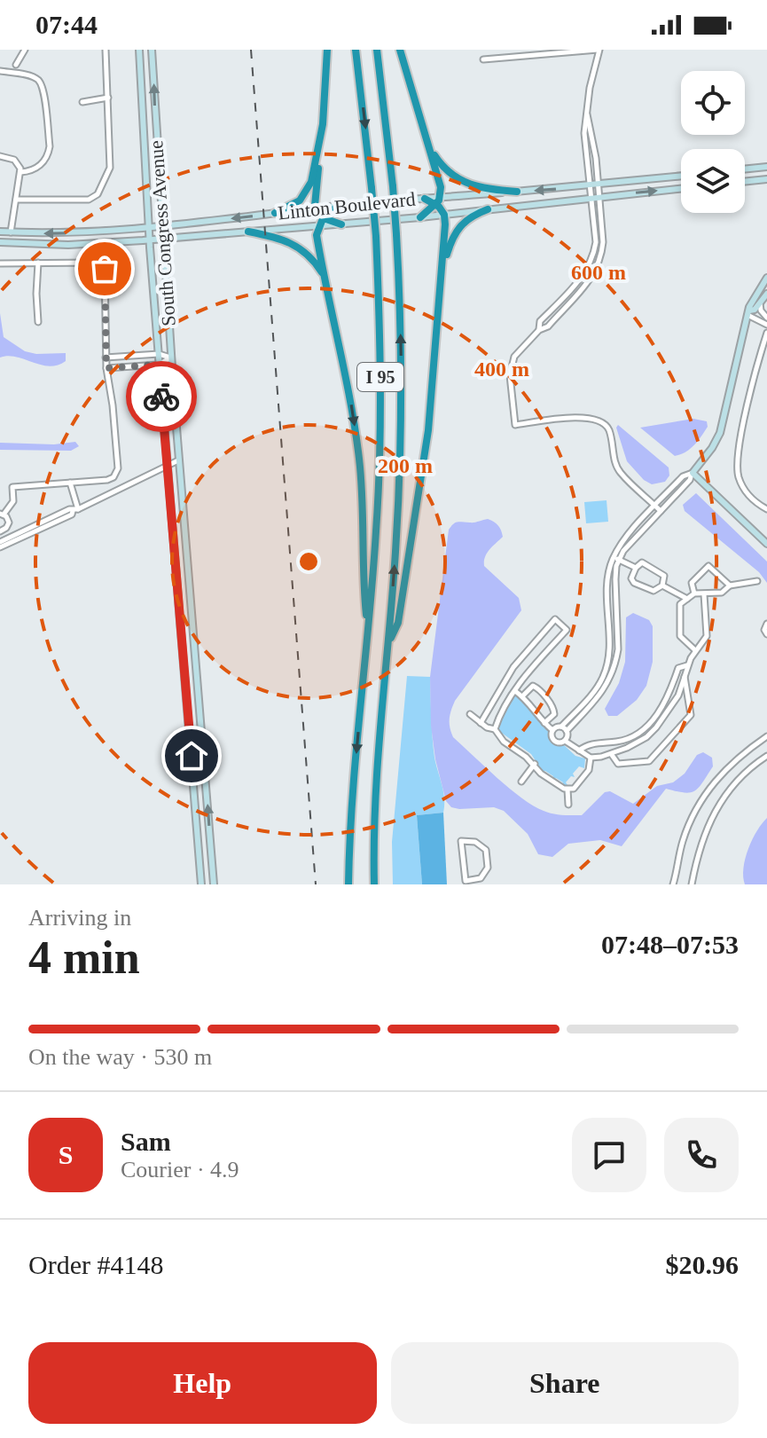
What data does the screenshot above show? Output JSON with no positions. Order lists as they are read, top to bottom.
{
  "streets": {
    "highway": ["I 95"],
    "main road": ["Linton Boulevard", "South Congress Avenue"]
  },
  "crossings": [
    ["Linton Boulevard", "South Congress Avenue"]
  ],
  "page": {
    "status": "07:44",
    "heading": ["4 min", "Arriving in", "07:48–07:53"],
    "panel": [
      "Sam",
      "Courier · 4.9",
      "Order #4148",
      "$20.96"
    ],
    "bar": "On the way · 530 m",
    "round": "S",
    "buttons": ["Help", "Share"]
  },
  "rings": ["600 m", "400 m", "200 m"]
}
